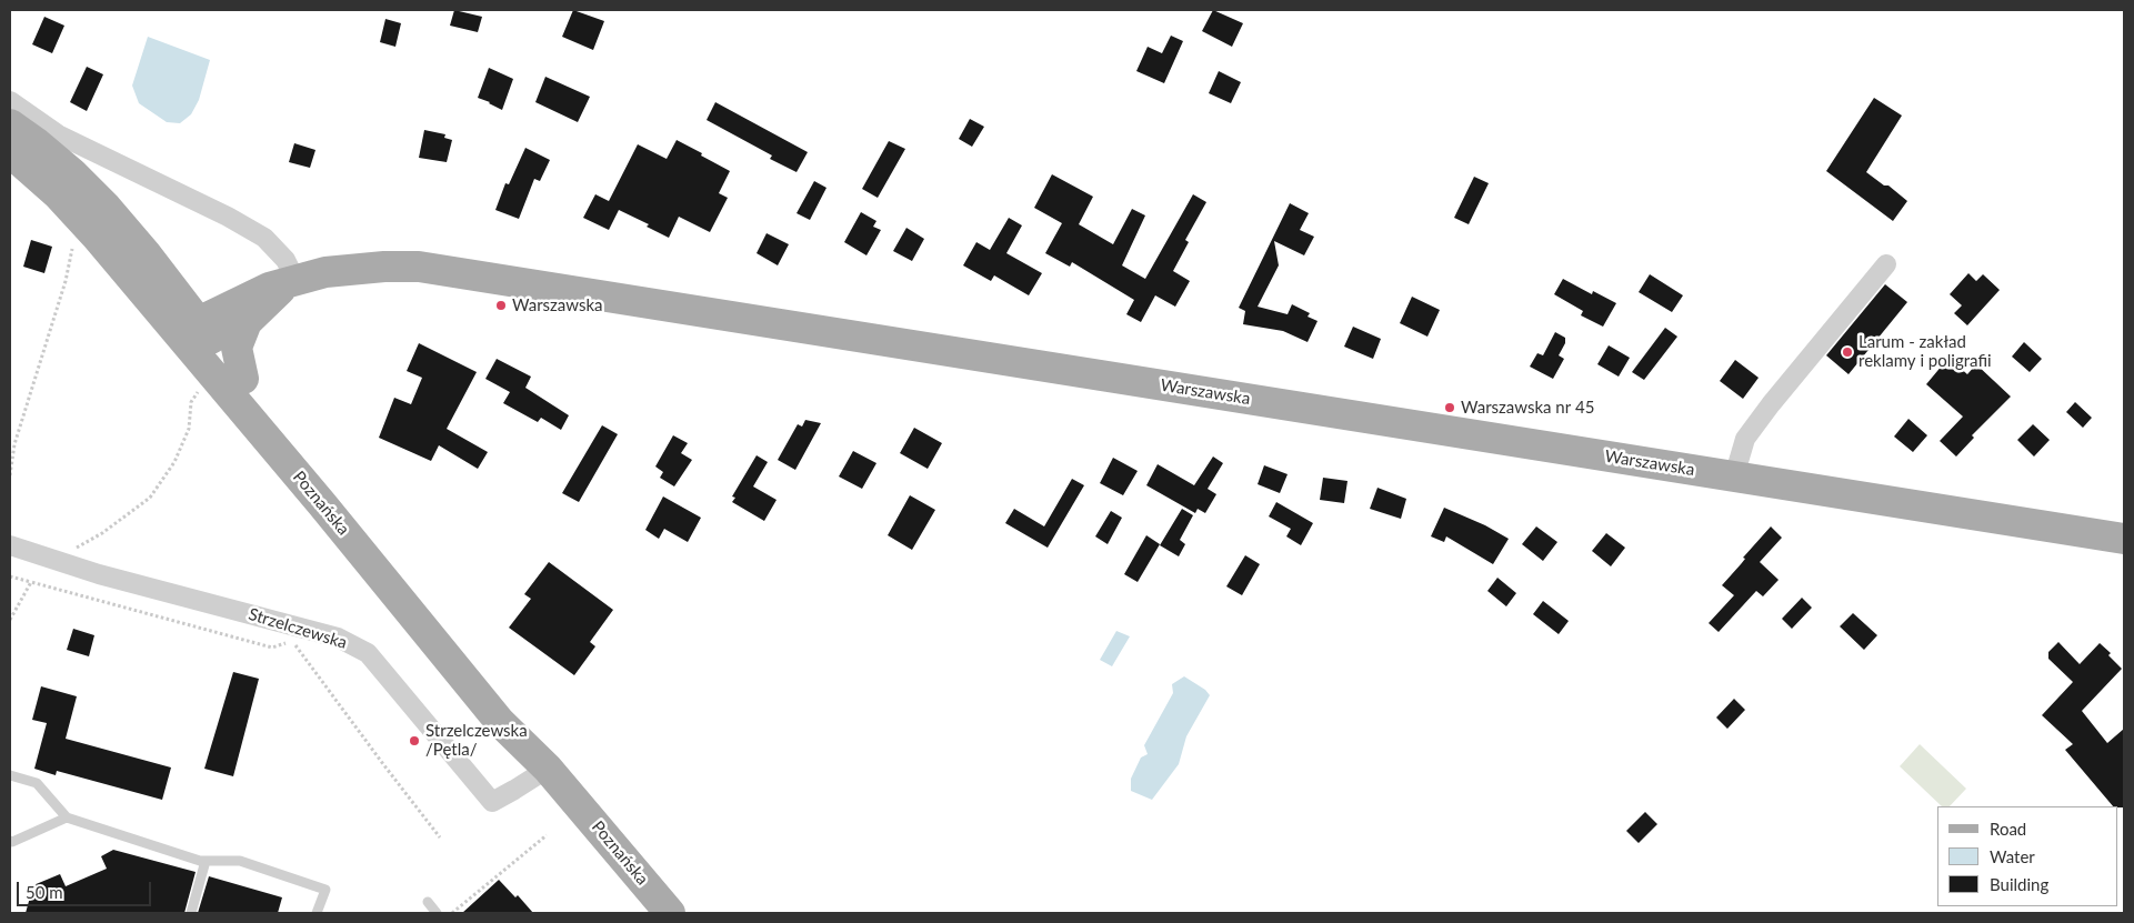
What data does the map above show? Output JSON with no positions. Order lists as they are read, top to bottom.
{
  "streets": {
    "main road": ["Warszawska", "Poznańska"],
    "street": ["Strzelczewska"]
  },
  "crossings": [
    ["Warszawska", "Poznańska"],
    ["Poznańska", "Strzelczewska"]
  ],
  "places": [
    "Warszawska",
    "Larum - zakład reklamy i poligrafii",
    "Warszawska nr 45",
    "Strzelczewska /Pętla/"
  ],
  "legend": ["Road", "Water", "Building"],
  "scale_bar": "50 m"
}
